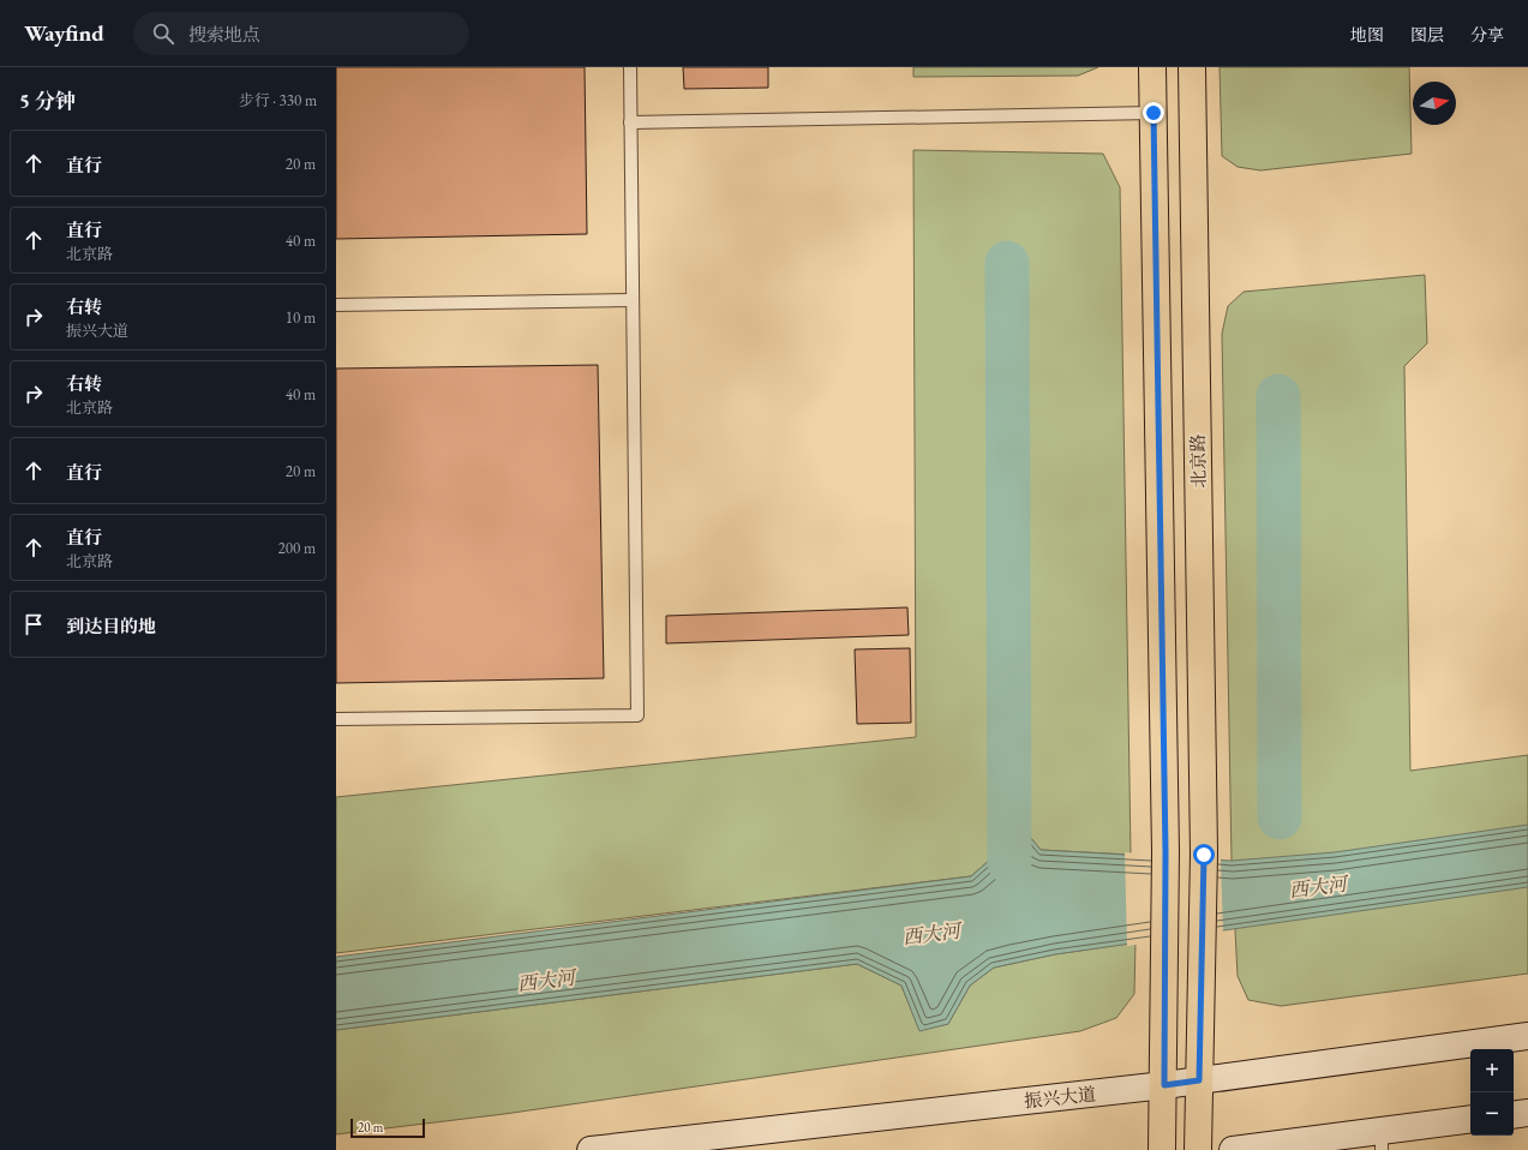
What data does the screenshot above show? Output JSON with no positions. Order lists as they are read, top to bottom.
{
  "streets": {
    "main road": ["北京路", "振兴大道"]
  },
  "crossings": [
    ["北京路", "振兴大道"]
  ],
  "water": ["西大河"],
  "scale_bar": "20 m",
  "north": "right",
  "page": {
    "header": "Wayfind",
    "search": "搜索地点",
    "nav": ["地图", "图层", "分享"],
    "heading": ["5 分钟", "步行 · 330 m"],
    "list": [
      ["直行", "20 m"],
      ["直行", "北京路", "40 m"],
      ["右转", "振兴大道", "10 m"],
      ["右转", "北京路", "40 m"],
      ["直行", "20 m"],
      ["直行", "北京路", "200 m"],
      "到达目的地"
    ],
    "map_buttons": ["+", "−"],
    "scale": "20 m"
  }
}
